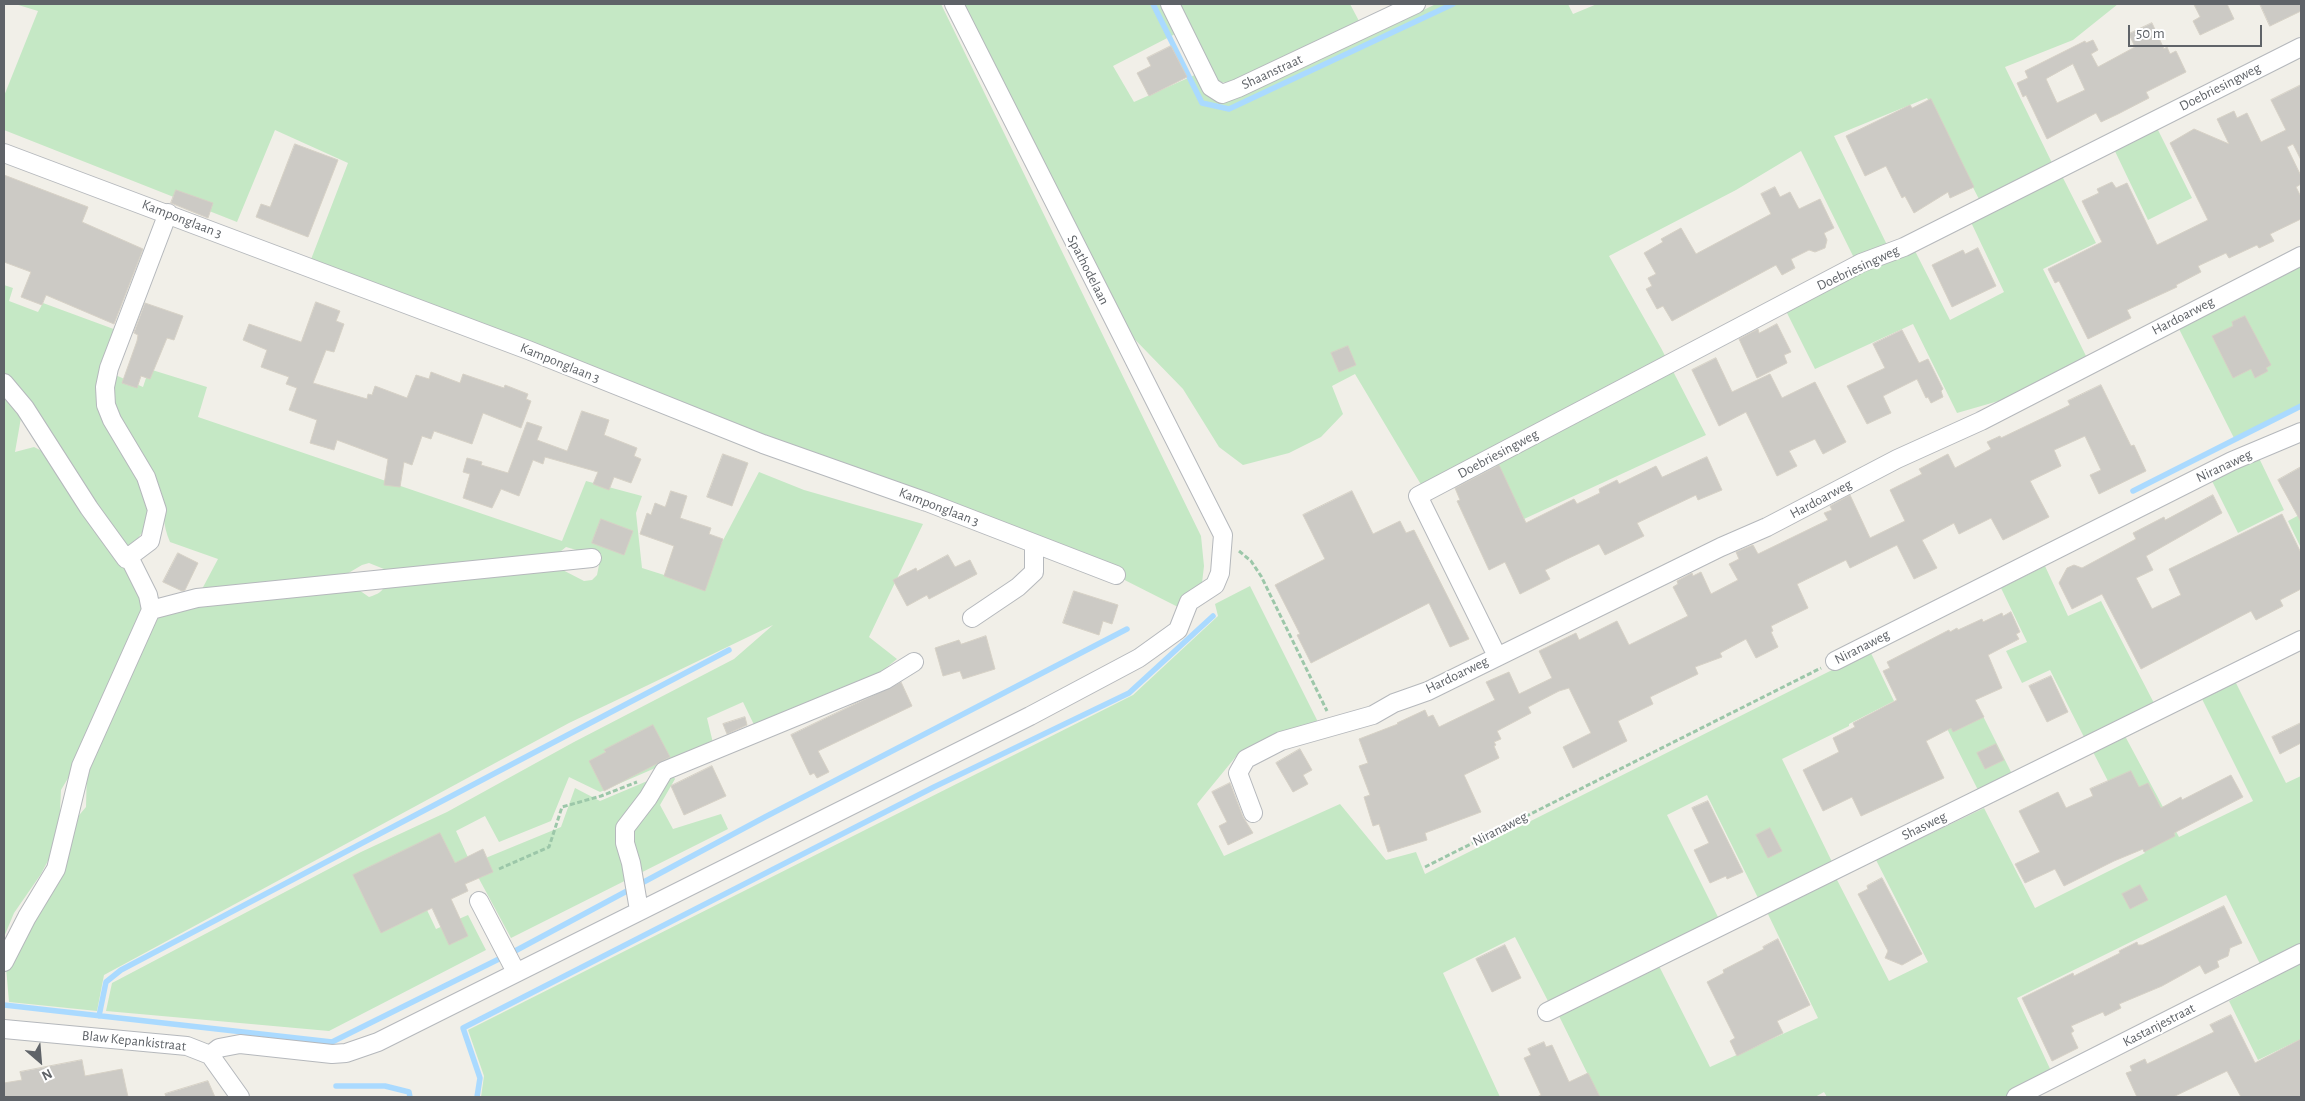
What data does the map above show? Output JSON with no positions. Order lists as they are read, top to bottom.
{
  "streets": {
    "street": [
      "Shaanstraat",
      "Doebriesingweg",
      "Kamponglaan 3",
      "Spathodelaan",
      "Hardoarweg",
      "Niranaweg",
      "Shasweg",
      "Kastanjestraat",
      "Blaw Kepankistraat"
    ]
  },
  "crossings": [
    ["Doebriesingweg", "Hardoarweg"]
  ],
  "scale_bar": "50 m",
  "north": "bottom right"
}
